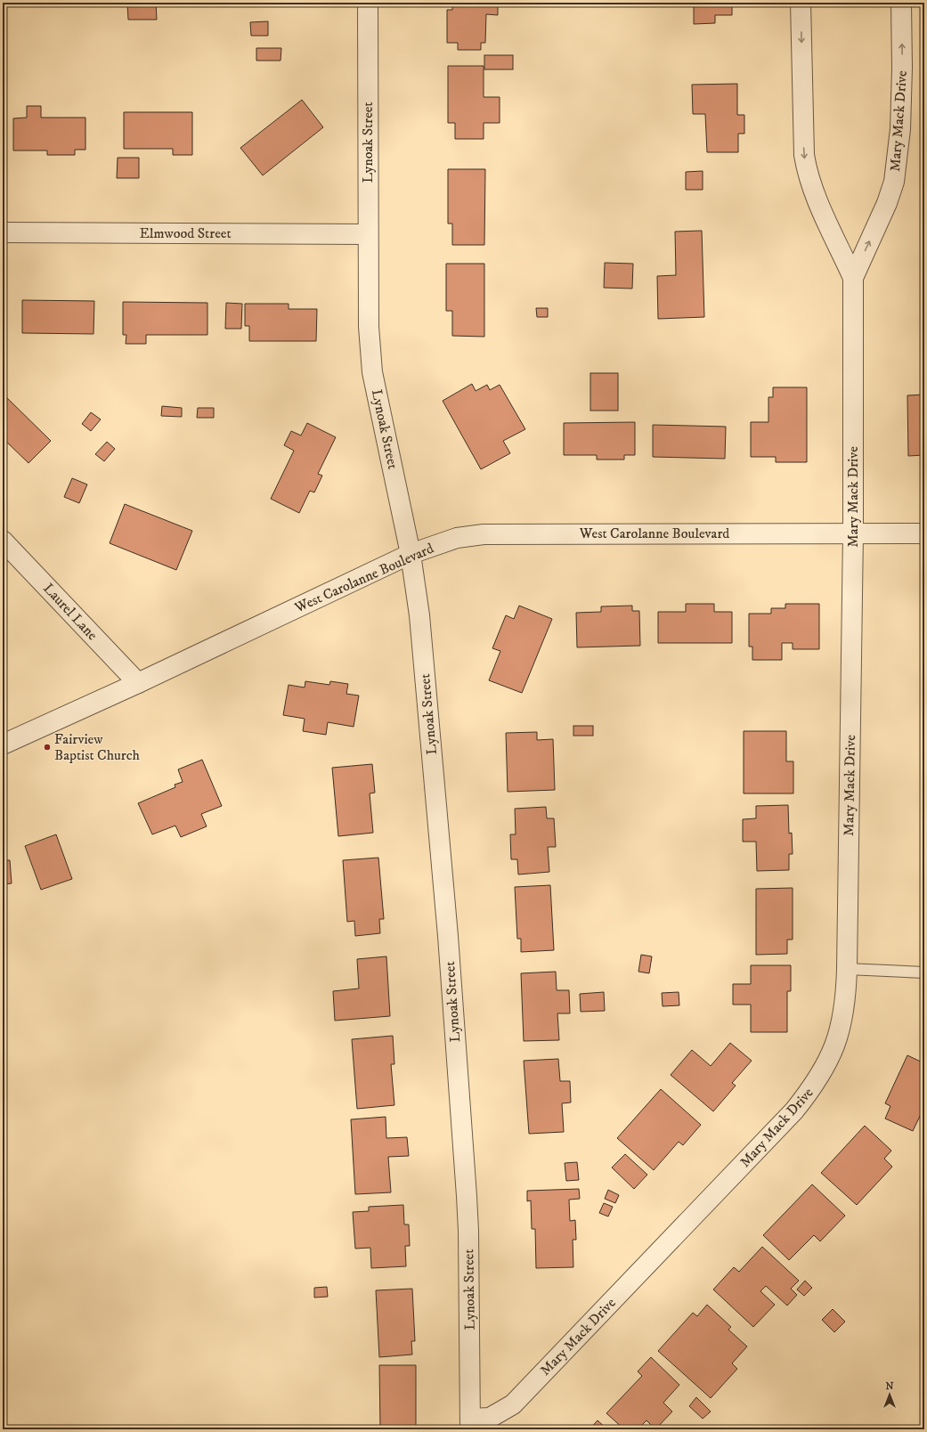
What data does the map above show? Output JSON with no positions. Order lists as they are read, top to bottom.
{
  "streets": {
    "street": [
      "Mary Mack Drive",
      "Lynoak Street",
      "Elmwood Street",
      "West Carolanne Boulevard",
      "Laurel Lane"
    ]
  },
  "crossings": [
    ["Mary Mack Drive", "Lynoak Street"],
    ["Mary Mack Drive", "West Carolanne Boulevard"],
    ["Lynoak Street", "Elmwood Street"],
    ["Lynoak Street", "West Carolanne Boulevard"],
    ["West Carolanne Boulevard", "Laurel Lane"]
  ],
  "places": ["Fairview Baptist Church"],
  "north": "top"
}
